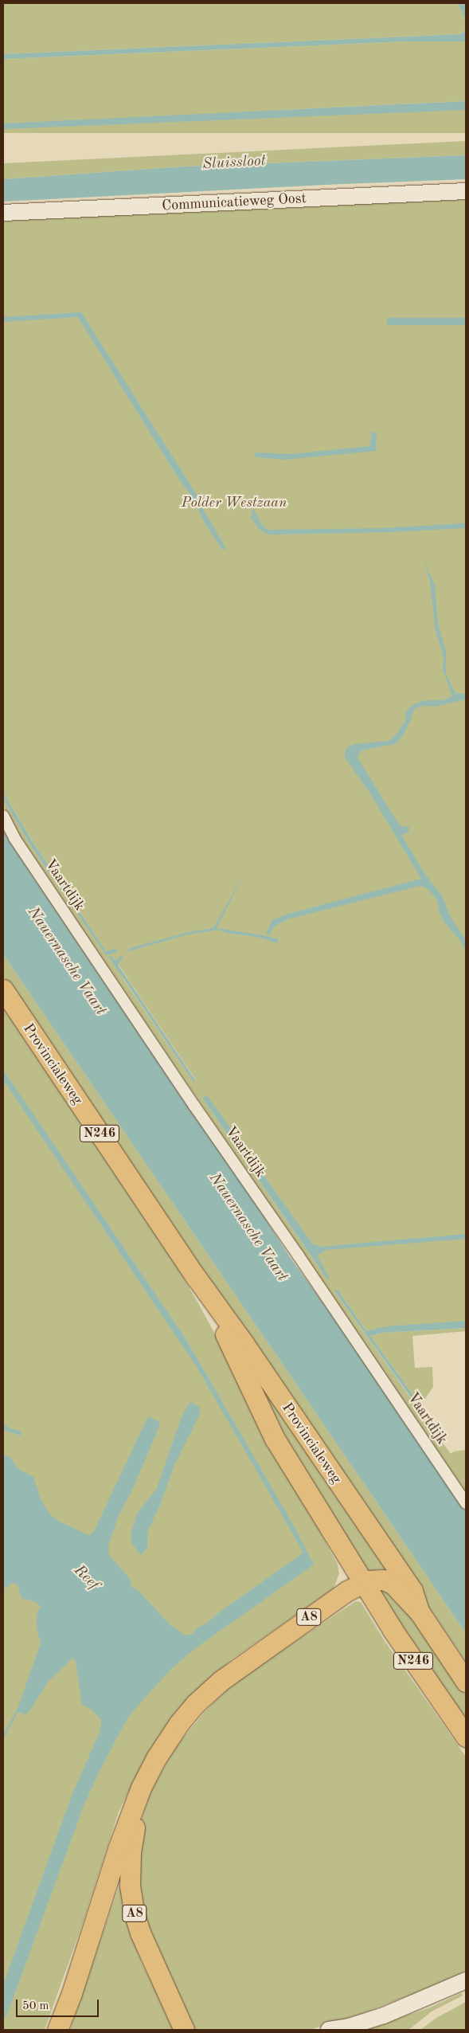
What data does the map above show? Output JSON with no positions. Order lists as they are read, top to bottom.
{
  "streets": {
    "highway": ["Provincialeweg", "N246", "A8"],
    "street": ["Communicatieweg Oost", "Vaartdijk"]
  },
  "crossings": [
    ["Provincialeweg", "N246"],
    ["Provincialeweg", "A8"],
    ["N246", "A8"]
  ],
  "water": ["Sluissloot", "Nauernasche Vaart", "Reef"],
  "parks": ["Polder Westzaan"],
  "scale_bar": "50 m"
}
